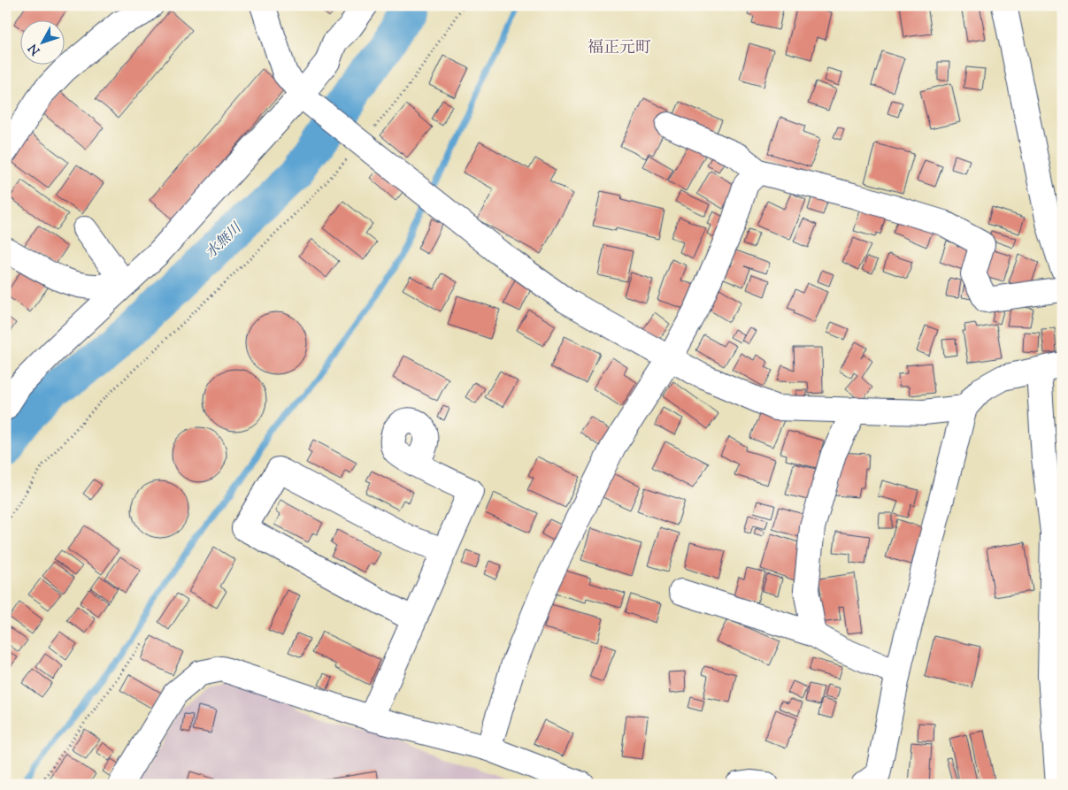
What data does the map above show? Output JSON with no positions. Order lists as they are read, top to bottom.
{
  "districts": ["福正元町"],
  "water": ["水無川"],
  "north": "bottom left"
}
